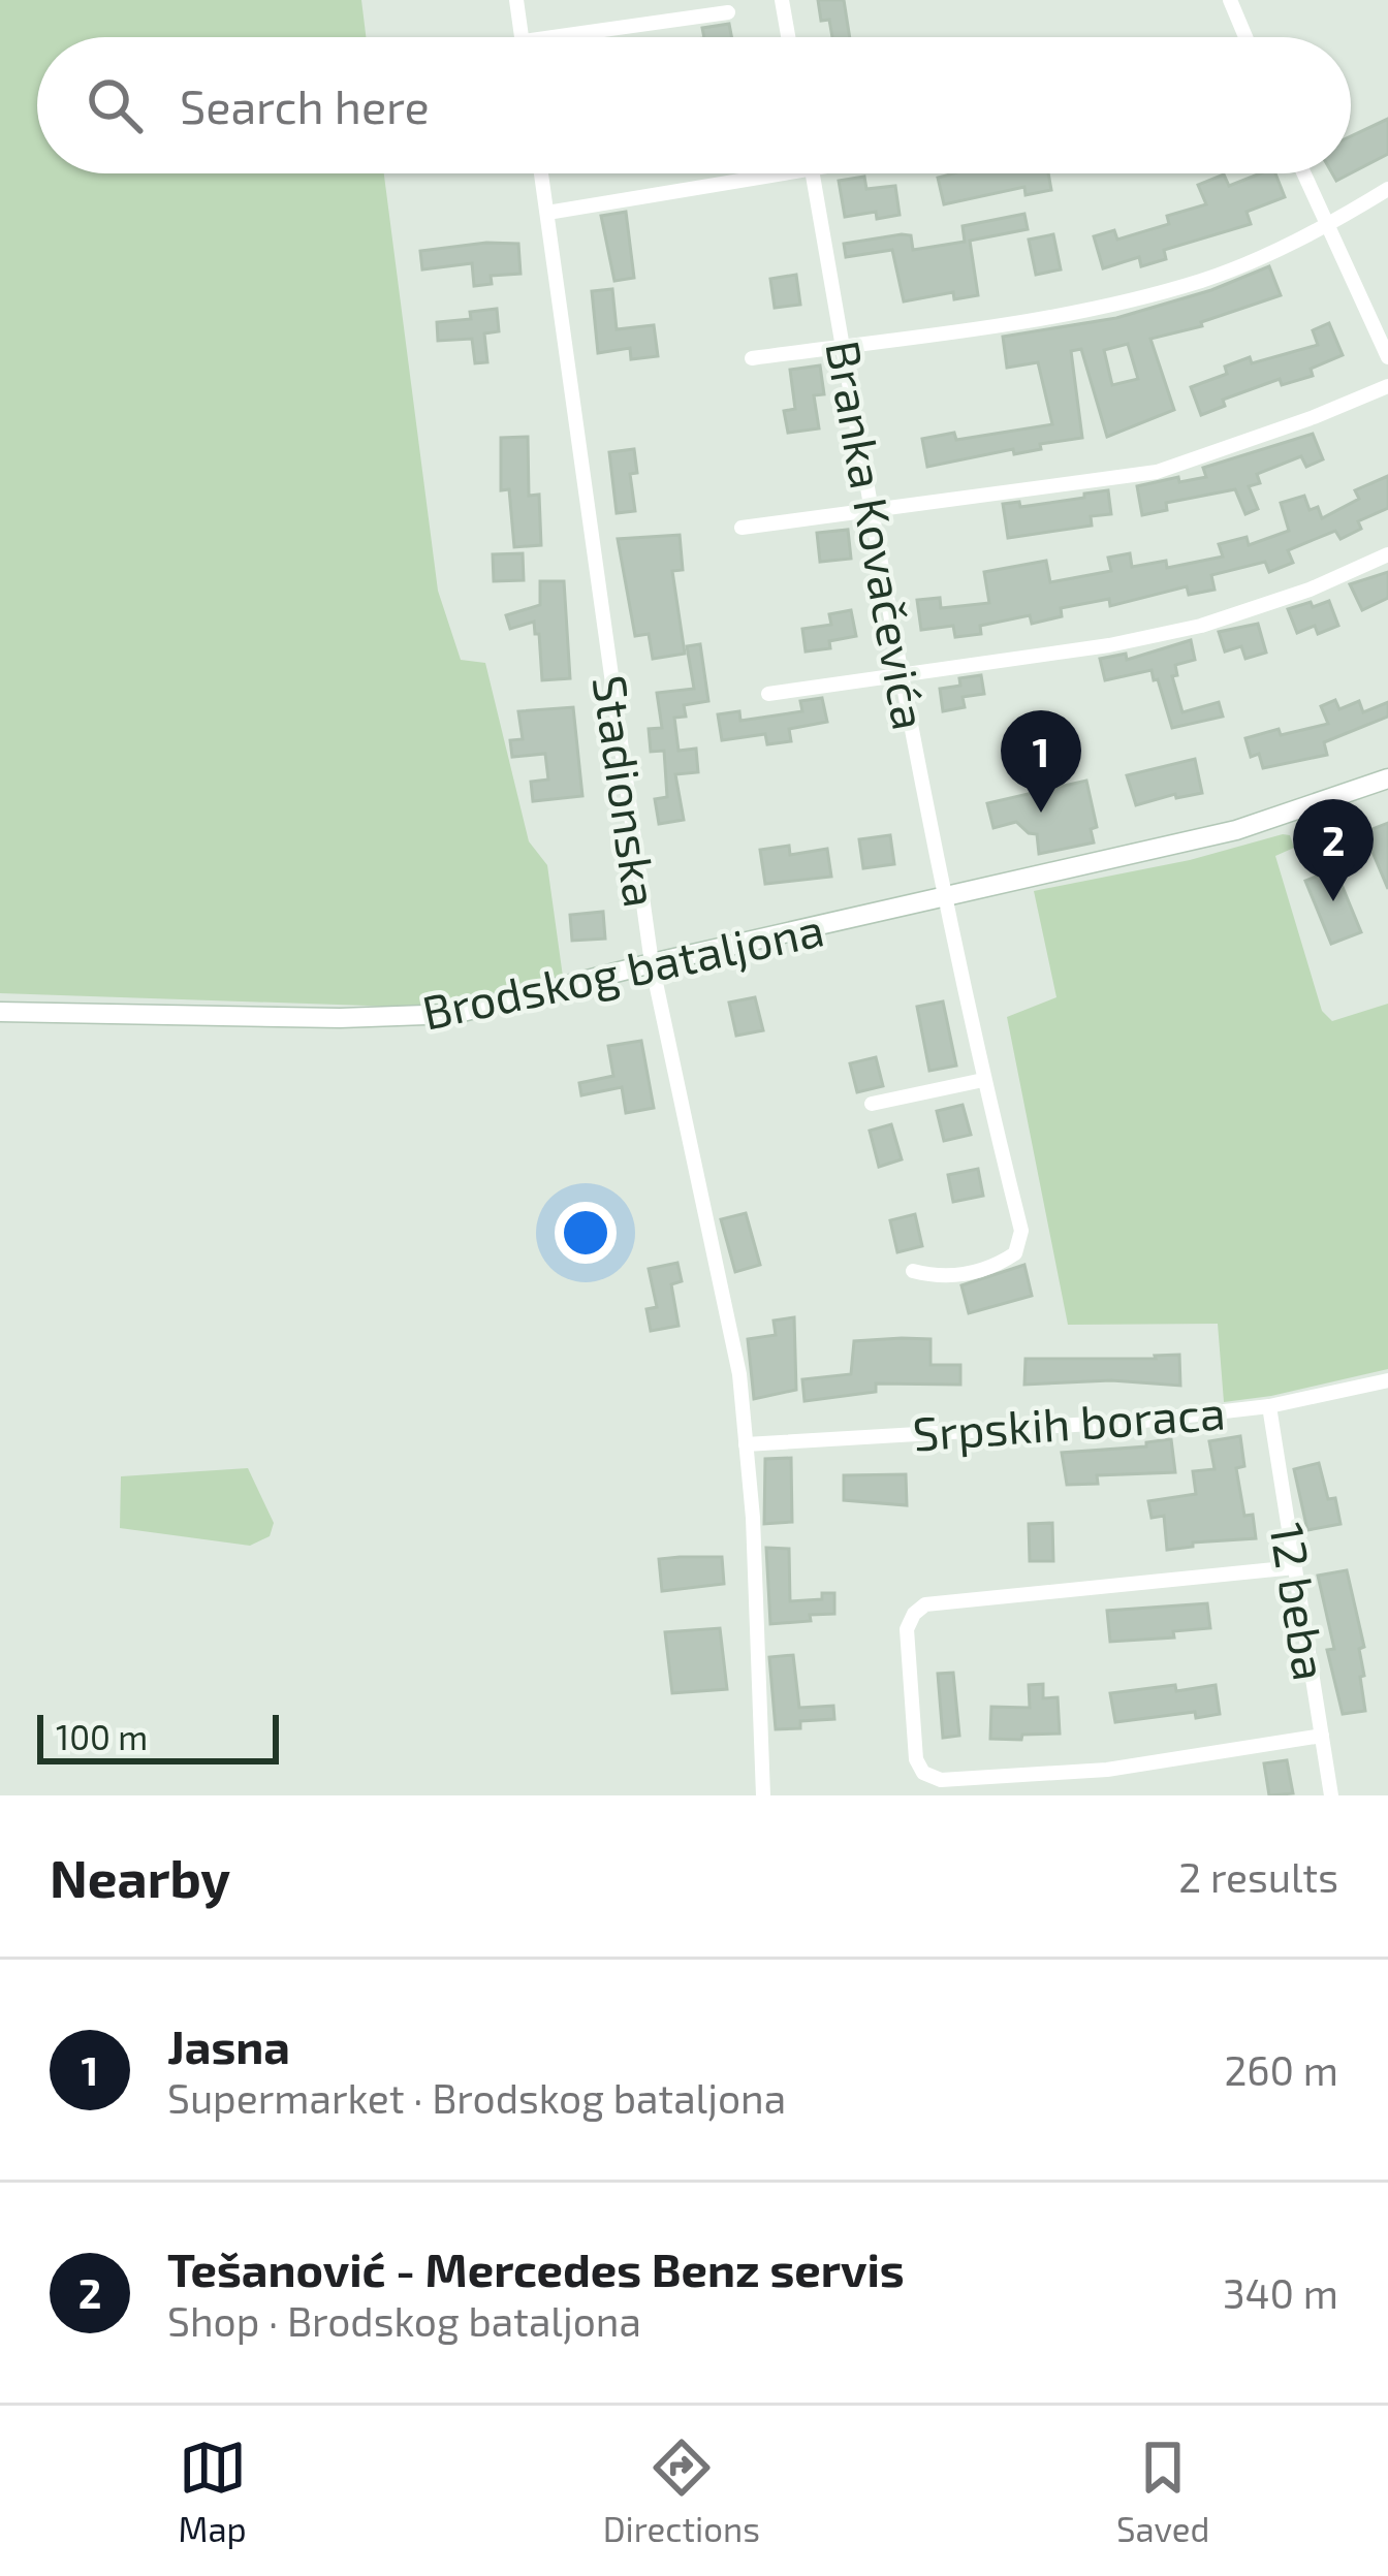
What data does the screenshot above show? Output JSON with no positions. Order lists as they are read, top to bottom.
{
  "streets": {
    "street": [
      "Branka Kovačevića",
      "Stadionska",
      "Brodskog bataljona",
      "Srpskih boraca",
      "12 beba"
    ]
  },
  "crossings": [
    ["Branka Kovačevića", "Brodskog bataljona"],
    ["Stadionska", "Brodskog bataljona"],
    ["Stadionska", "Srpskih boraca"],
    ["Srpskih boraca", "12 beba"]
  ],
  "scale_bar": "100 m",
  "page": {
    "search": "Search here",
    "pins": ["1", "2"],
    "scale": "100 m",
    "heading": ["Nearby", "2 results"],
    "list": [
      {
        "mark": "1",
        "name": "Jasna",
        "note": "Supermarket · Brodskog bataljona",
        "value": "260 m"
      },
      {
        "mark": "2",
        "name": "Tešanović - Mercedes Benz servis",
        "note": "Shop · Brodskog bataljona",
        "value": "340 m"
      }
    ],
    "nav": ["Map", "Directions", "Saved"]
  }
}
